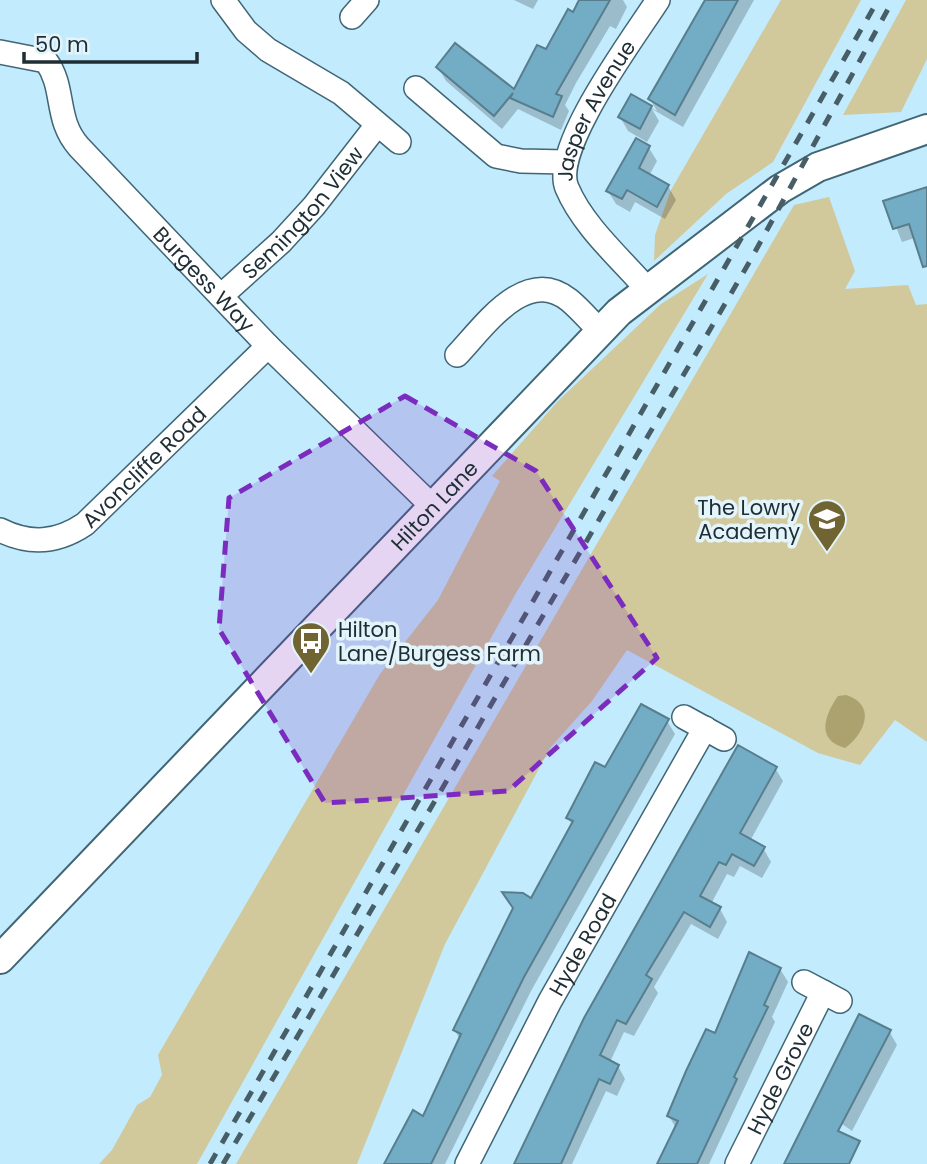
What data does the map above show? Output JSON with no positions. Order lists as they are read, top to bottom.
{
  "streets": {
    "street": [
      "Jasper Avenue",
      "Semington View",
      "Burgess Way",
      "Avoncliffe Road",
      "Hilton Lane",
      "Hyde Road",
      "Hyde Grove"
    ]
  },
  "crossings": [
    ["Jasper Avenue", "Hilton Lane"],
    ["Semington View", "Burgess Way"],
    ["Burgess Way", "Avoncliffe Road"],
    ["Burgess Way", "Hilton Lane"]
  ],
  "places": {
    "school or university": ["The Lowry Academy"],
    "bus stop": ["Hilton Lane/Burgess Farm"]
  },
  "scale_bar": "50 m"
}
